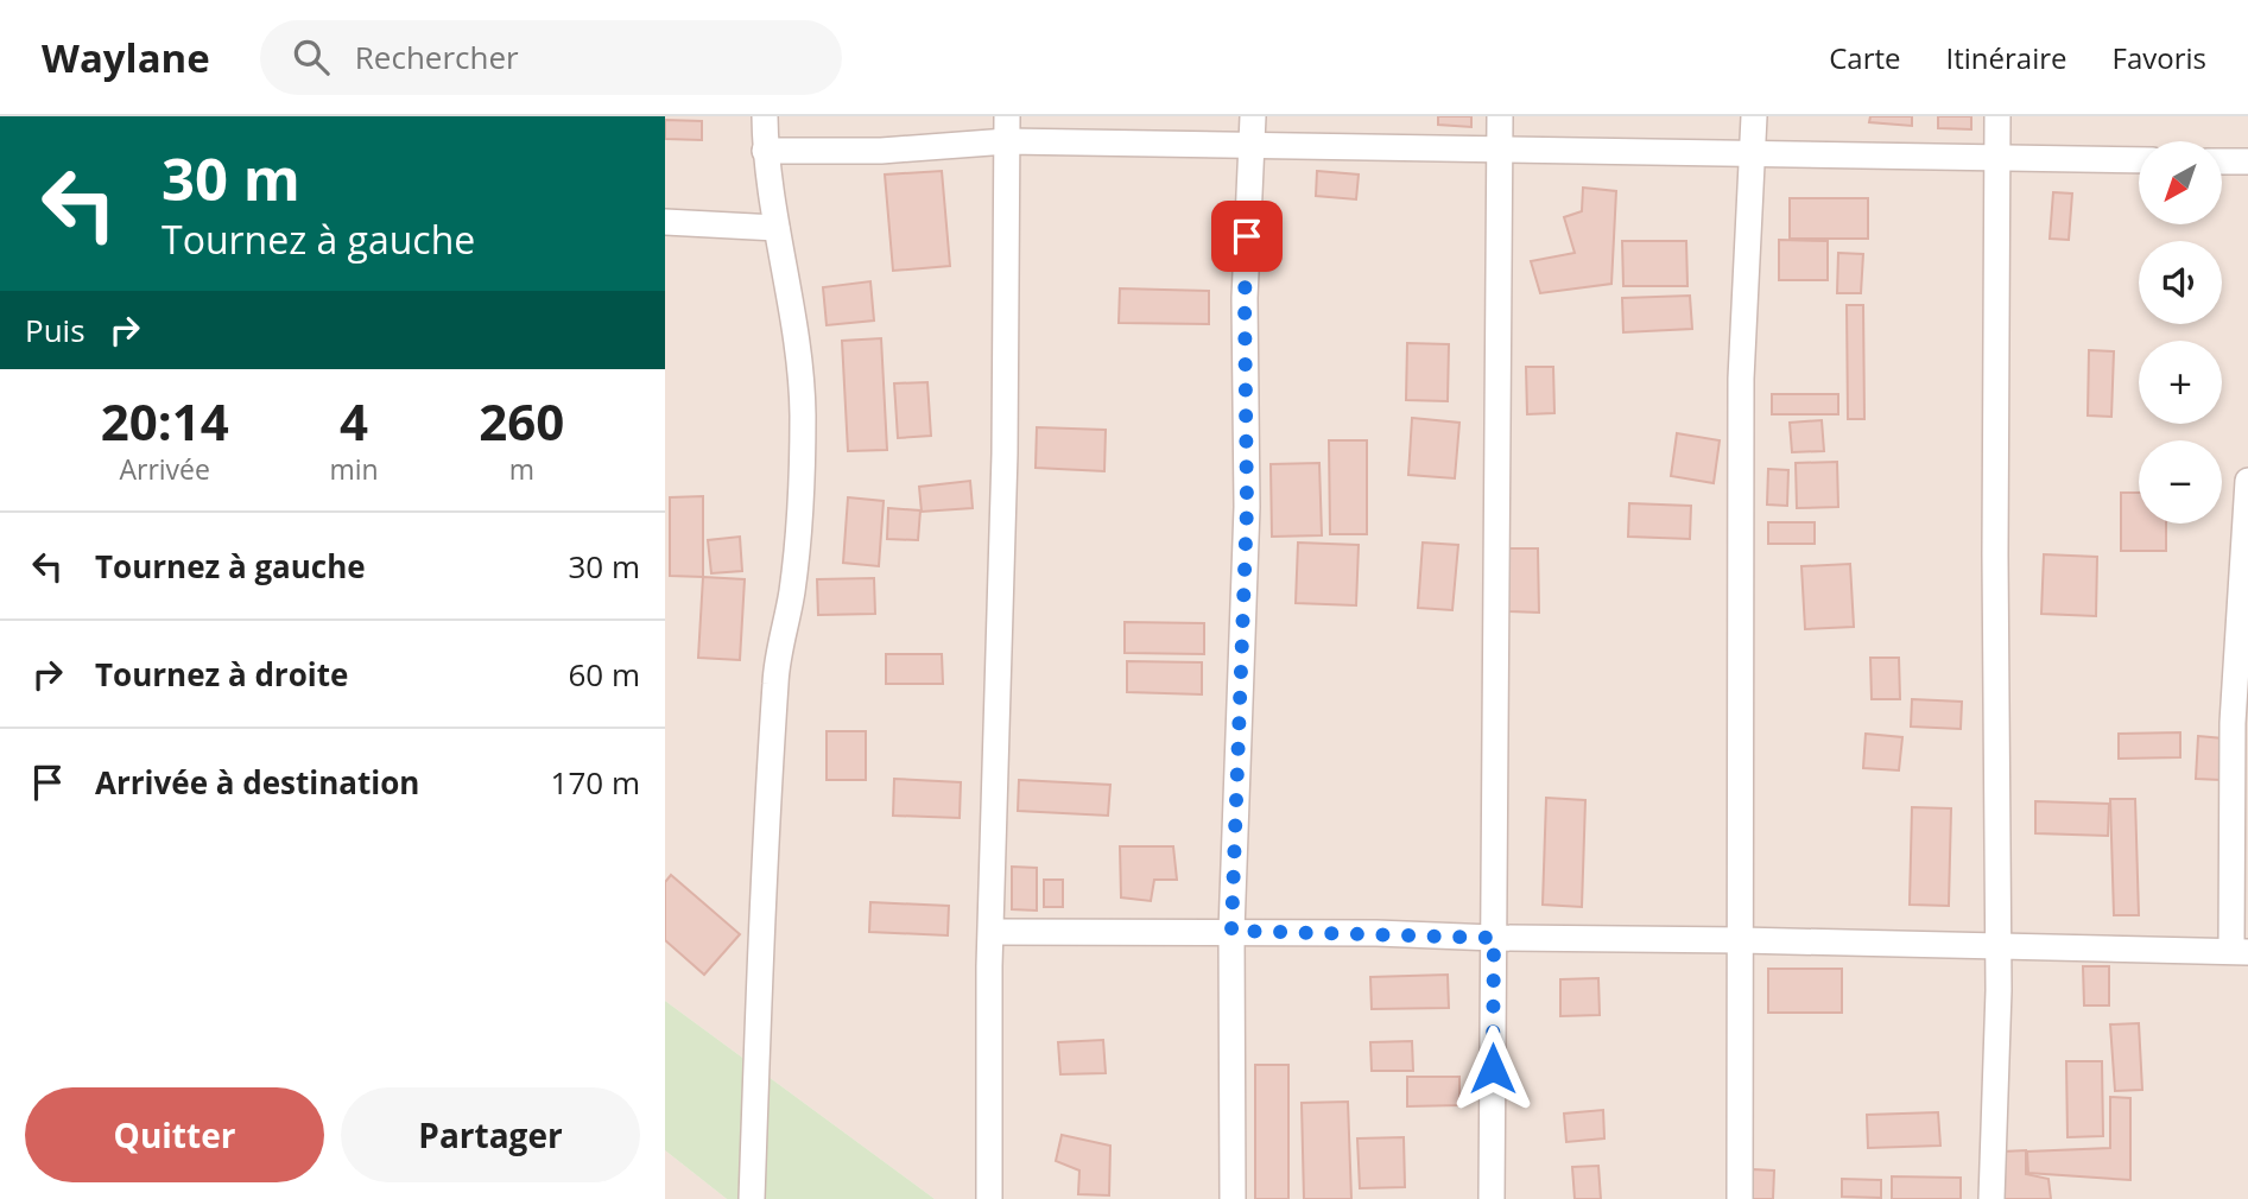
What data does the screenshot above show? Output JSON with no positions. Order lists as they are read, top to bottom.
{
  "north": "bottom left",
  "page": {
    "header": "Waylane",
    "search": "Rechercher",
    "nav": ["Carte", "Itinéraire", "Favoris"],
    "turn": ["30 m", "Tournez à gauche"],
    "map_buttons": ["+", "−"],
    "then": "Puis",
    "eta": [
      "20:14",
      "Arrivée",
      "4",
      "min",
      "260",
      "m"
    ],
    "list": [
      {
        "name": "Tournez à gauche",
        "value": "30 m"
      },
      {
        "name": "Tournez à droite",
        "value": "60 m"
      },
      {
        "name": "Arrivée à destination",
        "value": "170 m"
      }
    ],
    "buttons": ["Quitter", "Partager"]
  }
}
